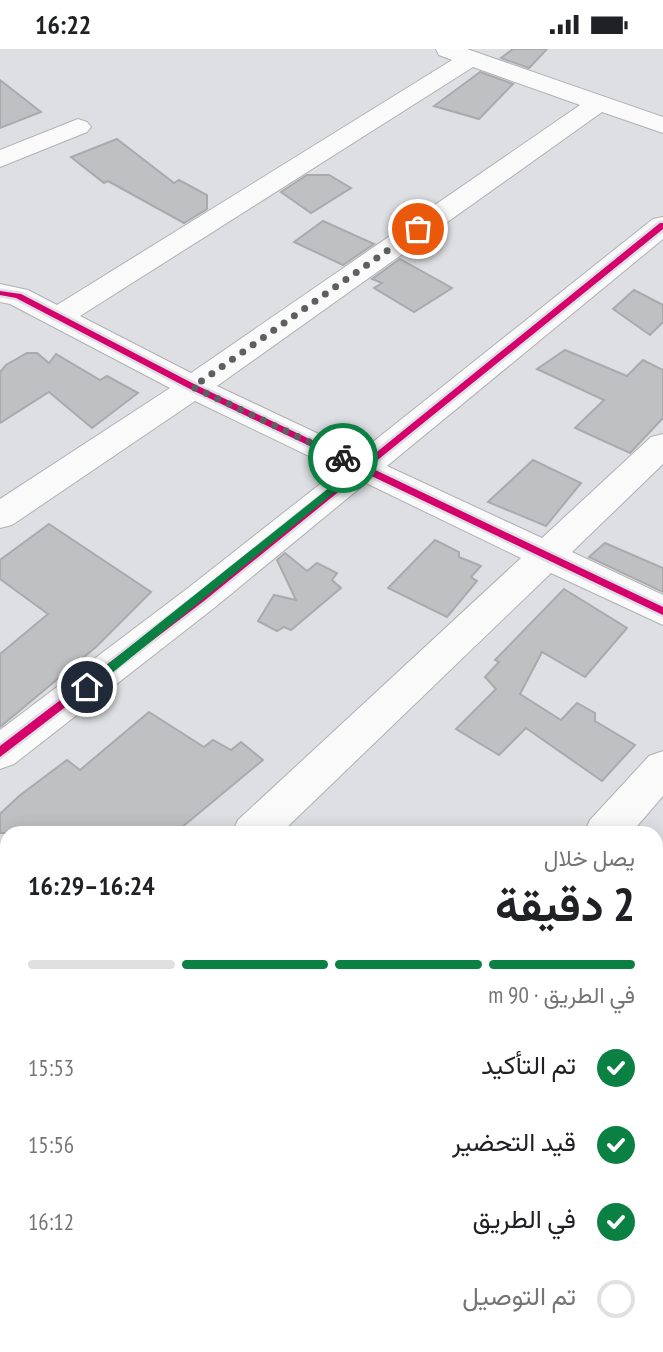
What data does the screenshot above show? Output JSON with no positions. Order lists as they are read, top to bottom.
{
  "page": {
    "status": "16:22",
    "heading": ["2 دقيقة", "يصل خلال", "16:24–16:29"],
    "bar": "في الطريق · 90 m",
    "list": [
      ["تم التأكيد", "15:53"],
      ["قيد التحضير", "15:56"],
      ["في الطريق", "16:12"],
      "تم التوصيل"
    ]
  }
}
